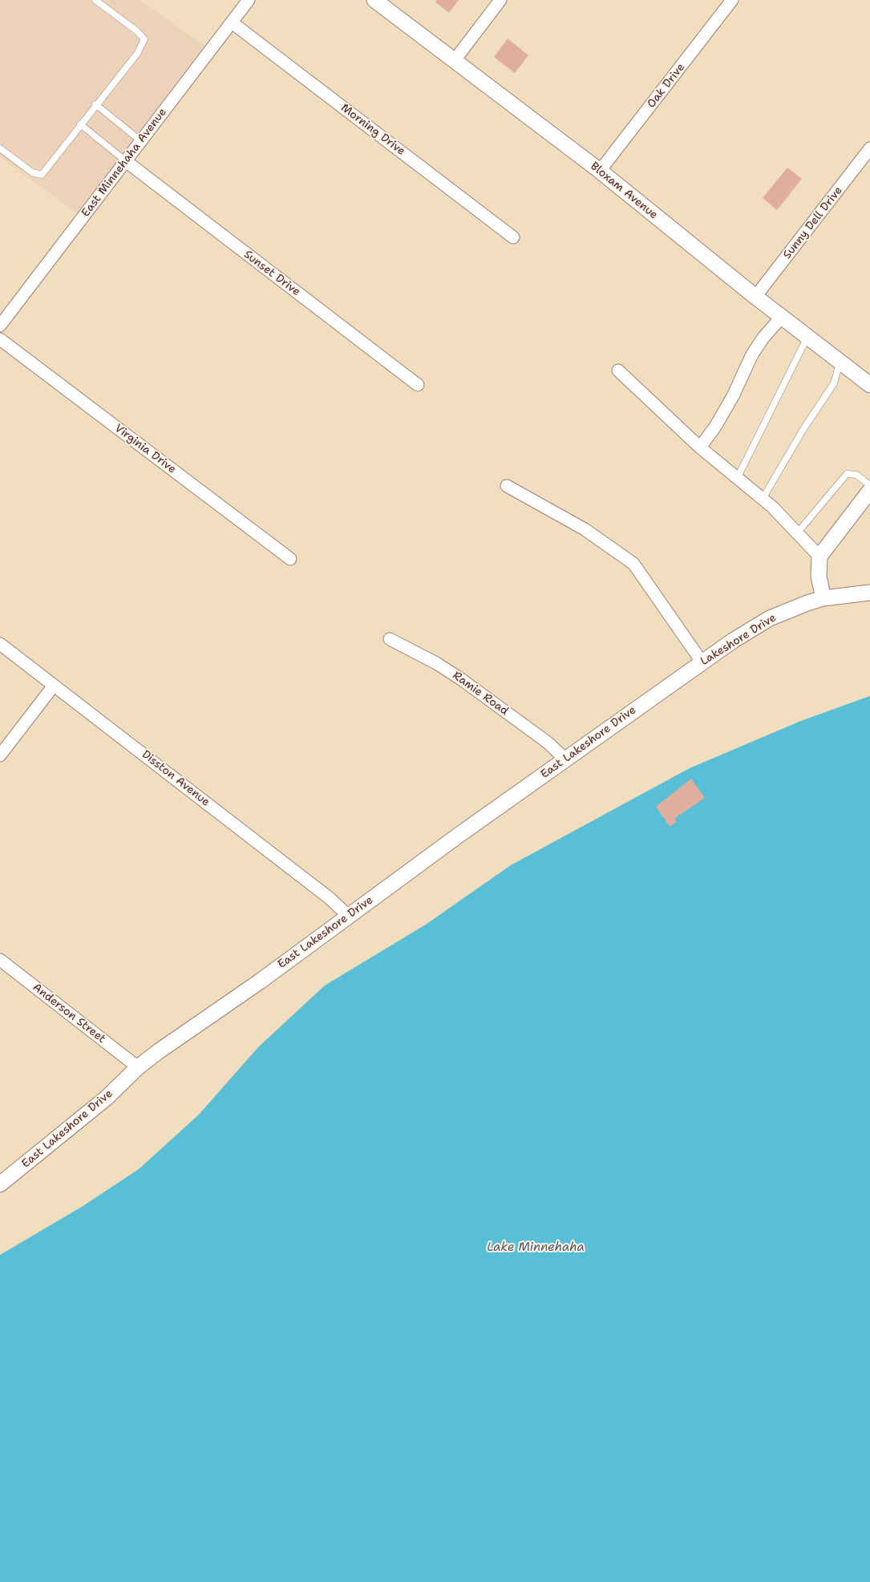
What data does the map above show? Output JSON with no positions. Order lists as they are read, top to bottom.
{
  "streets": {
    "street": [
      "Oak Drive",
      "Morning Drive",
      "East Minnehaha Avenue",
      "Bloxam Avenue",
      "Sunny Dell Drive",
      "Sunset Drive",
      "Virginia Drive",
      "Lakeshore Drive",
      "Ramie Road",
      "East Lakeshore Drive",
      "Disston Avenue",
      "Anderson Street"
    ]
  },
  "crossings": [
    ["Oak Drive", "Bloxam Avenue"],
    ["Morning Drive", "East Minnehaha Avenue"],
    ["East Minnehaha Avenue", "Sunset Drive"],
    ["Bloxam Avenue", "Sunny Dell Drive"],
    ["Lakeshore Drive", "East Lakeshore Drive"],
    ["Ramie Road", "East Lakeshore Drive"],
    ["East Lakeshore Drive", "Disston Avenue"],
    ["East Lakeshore Drive", "Anderson Street"]
  ],
  "water": ["Lake Minnehaha"]
}
